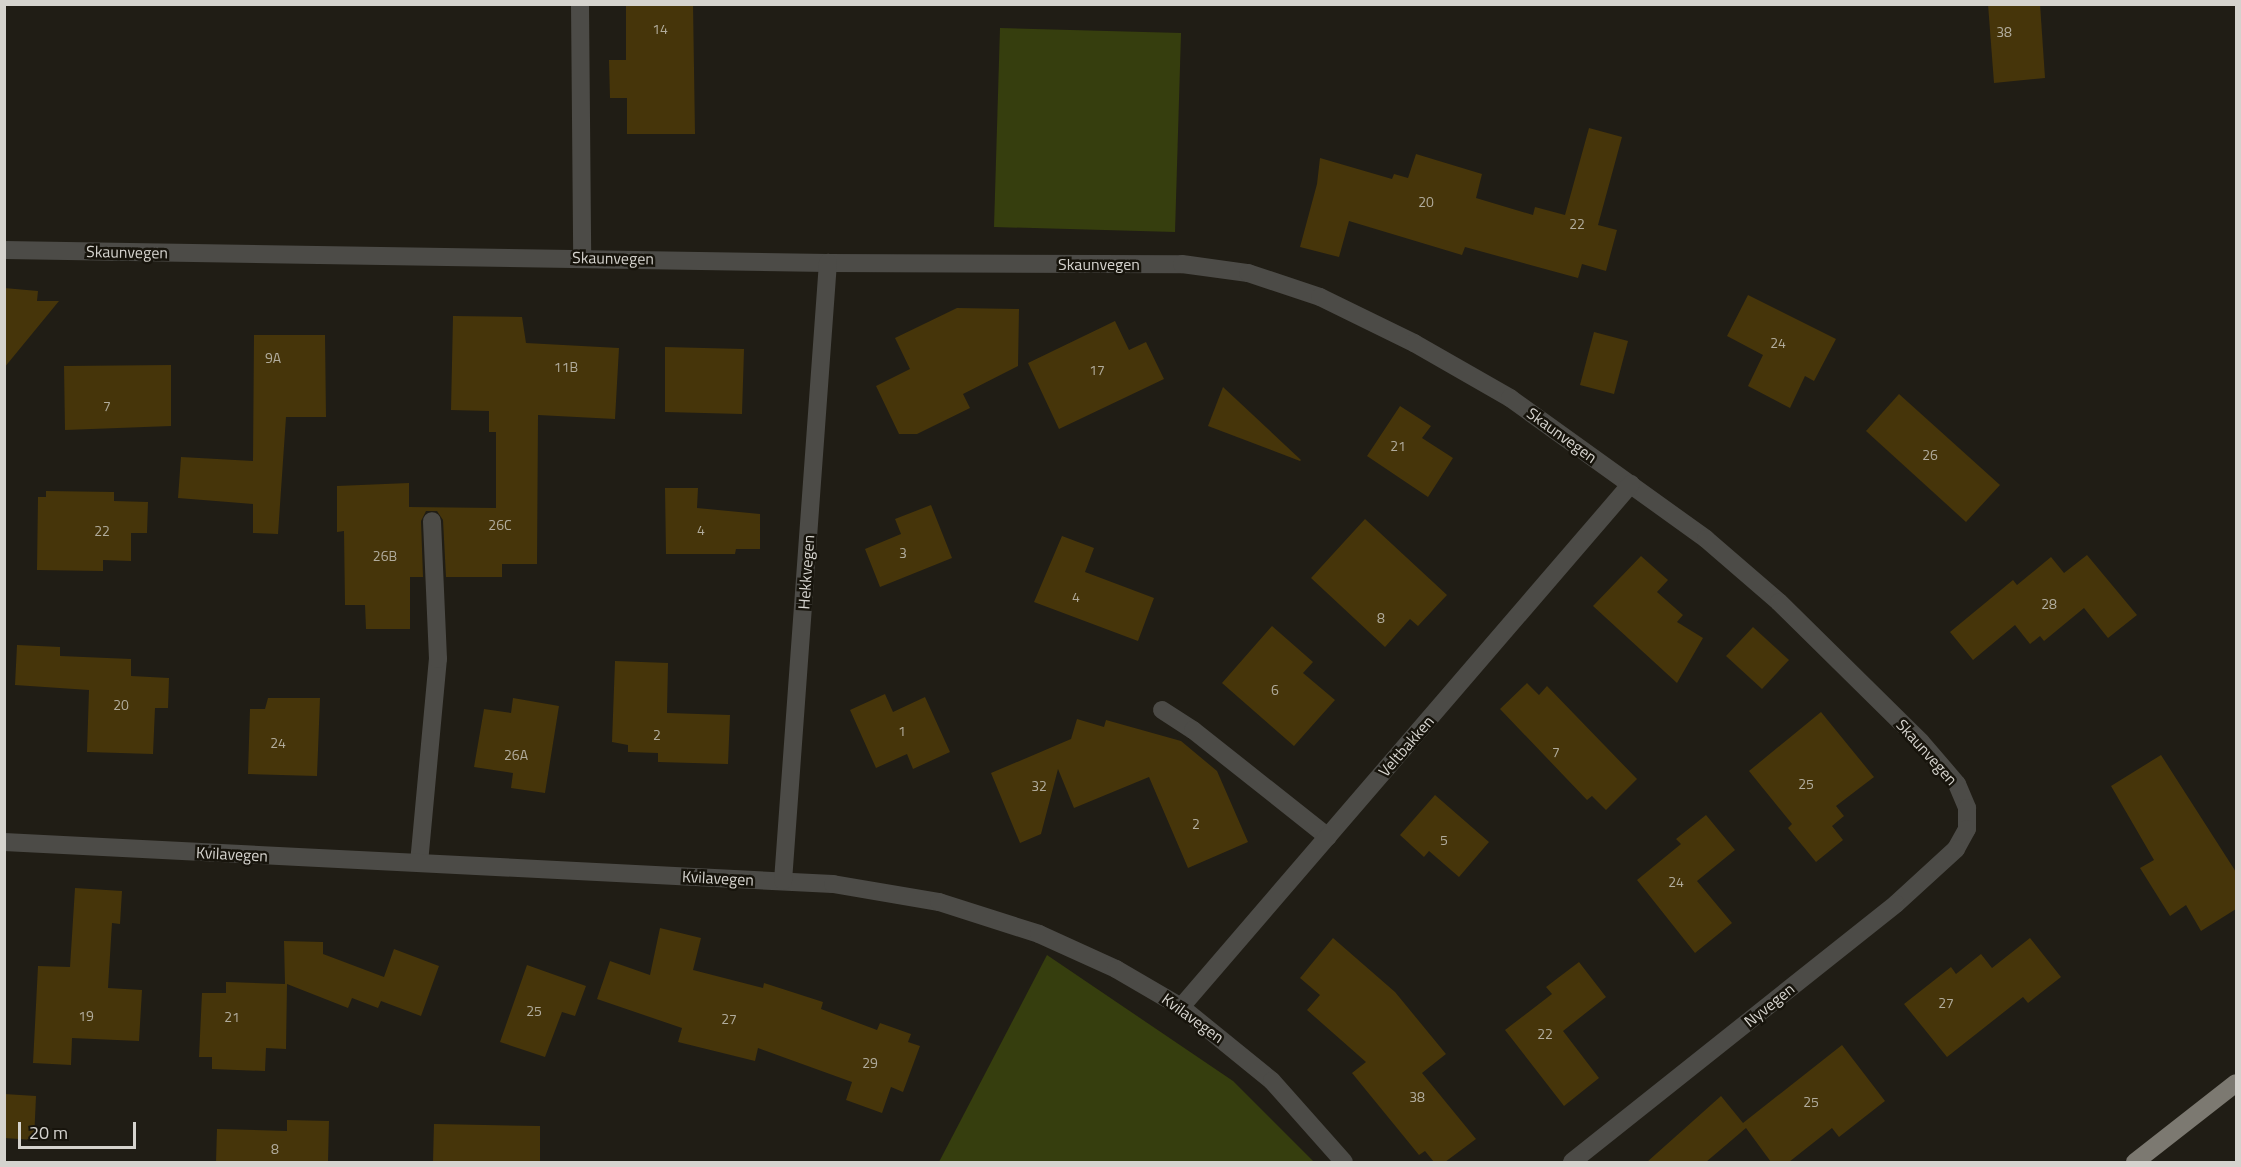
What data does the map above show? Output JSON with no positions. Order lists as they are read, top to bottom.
{
  "streets": {
    "street": [
      "Skaunvegen",
      "Hekkvegen",
      "Veltbakken",
      "Kvilavegen",
      "Nyvegen"
    ]
  },
  "crossings": [
    ["Skaunvegen", "Hekkvegen"],
    ["Skaunvegen", "Veltbakken"],
    ["Skaunvegen", "Nyvegen"],
    ["Hekkvegen", "Kvilavegen"],
    ["Veltbakken", "Kvilavegen"]
  ],
  "house_numbers": [
    "14",
    "38",
    "20",
    "22",
    "24",
    "9A",
    "11B",
    "17",
    "7",
    "21",
    "26",
    "26C",
    "4",
    "22",
    "3",
    "26B",
    "4",
    "28",
    "8",
    "6",
    "20",
    "1",
    "2",
    "24",
    "7",
    "26A",
    "25",
    "32",
    "2",
    "5",
    "24",
    "27",
    "25",
    "19",
    "21",
    "27",
    "22",
    "29",
    "38",
    "25",
    "8"
  ],
  "scale_bar": "20 m"
}
